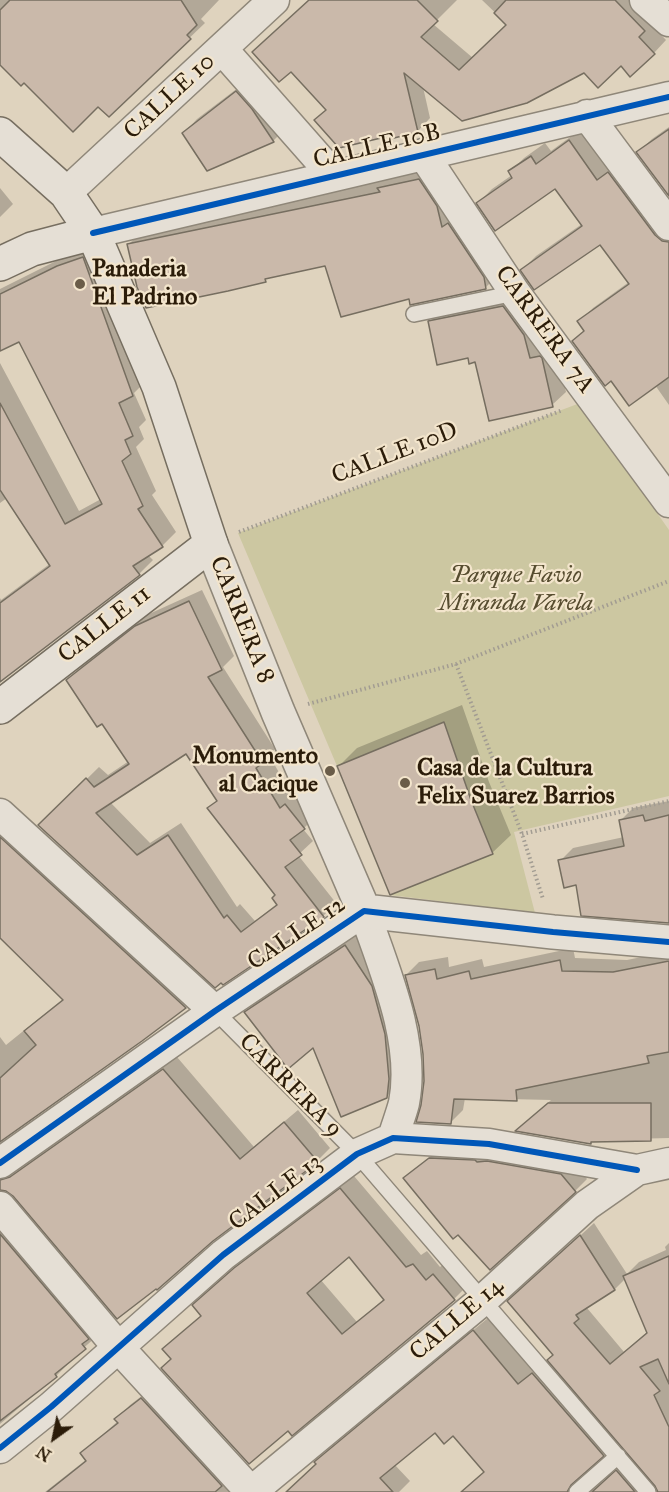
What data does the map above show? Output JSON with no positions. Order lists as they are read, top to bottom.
{
  "streets": {
    "main road": ["CARRERA 8", "CALLE 11", "CALLE 12"],
    "street": [
      "CALLE 10",
      "CALLE 10B",
      "CARRERA 7A",
      "CARRERA 9",
      "CALLE 13",
      "CALLE 14"
    ],
    "path": ["CALLE 10D"]
  },
  "crossings": [
    ["CALLE 10", "CARRERA 8"],
    ["CALLE 10B", "CARRERA 7A"],
    ["CALLE 10B", "CARRERA 8"],
    ["CARRERA 7A", "CALLE 10D"],
    ["CALLE 10D", "CARRERA 8"],
    ["CALLE 10D", "CALLE 11"],
    ["CARRERA 8", "CALLE 11"],
    ["CARRERA 8", "CALLE 12"],
    ["CARRERA 8", "CALLE 13"],
    ["CALLE 12", "CARRERA 9"],
    ["CARRERA 9", "CALLE 13"],
    ["CARRERA 9", "CALLE 14"],
    ["CALLE 13", "CALLE 14"]
  ],
  "parks": ["Parque Favio Miranda Varela"],
  "places": ["Panaderia El Padrino", "Monumento al Cacique", "Casa de la Cultura Felix Suarez Barrios"],
  "north": "bottom left"
}
